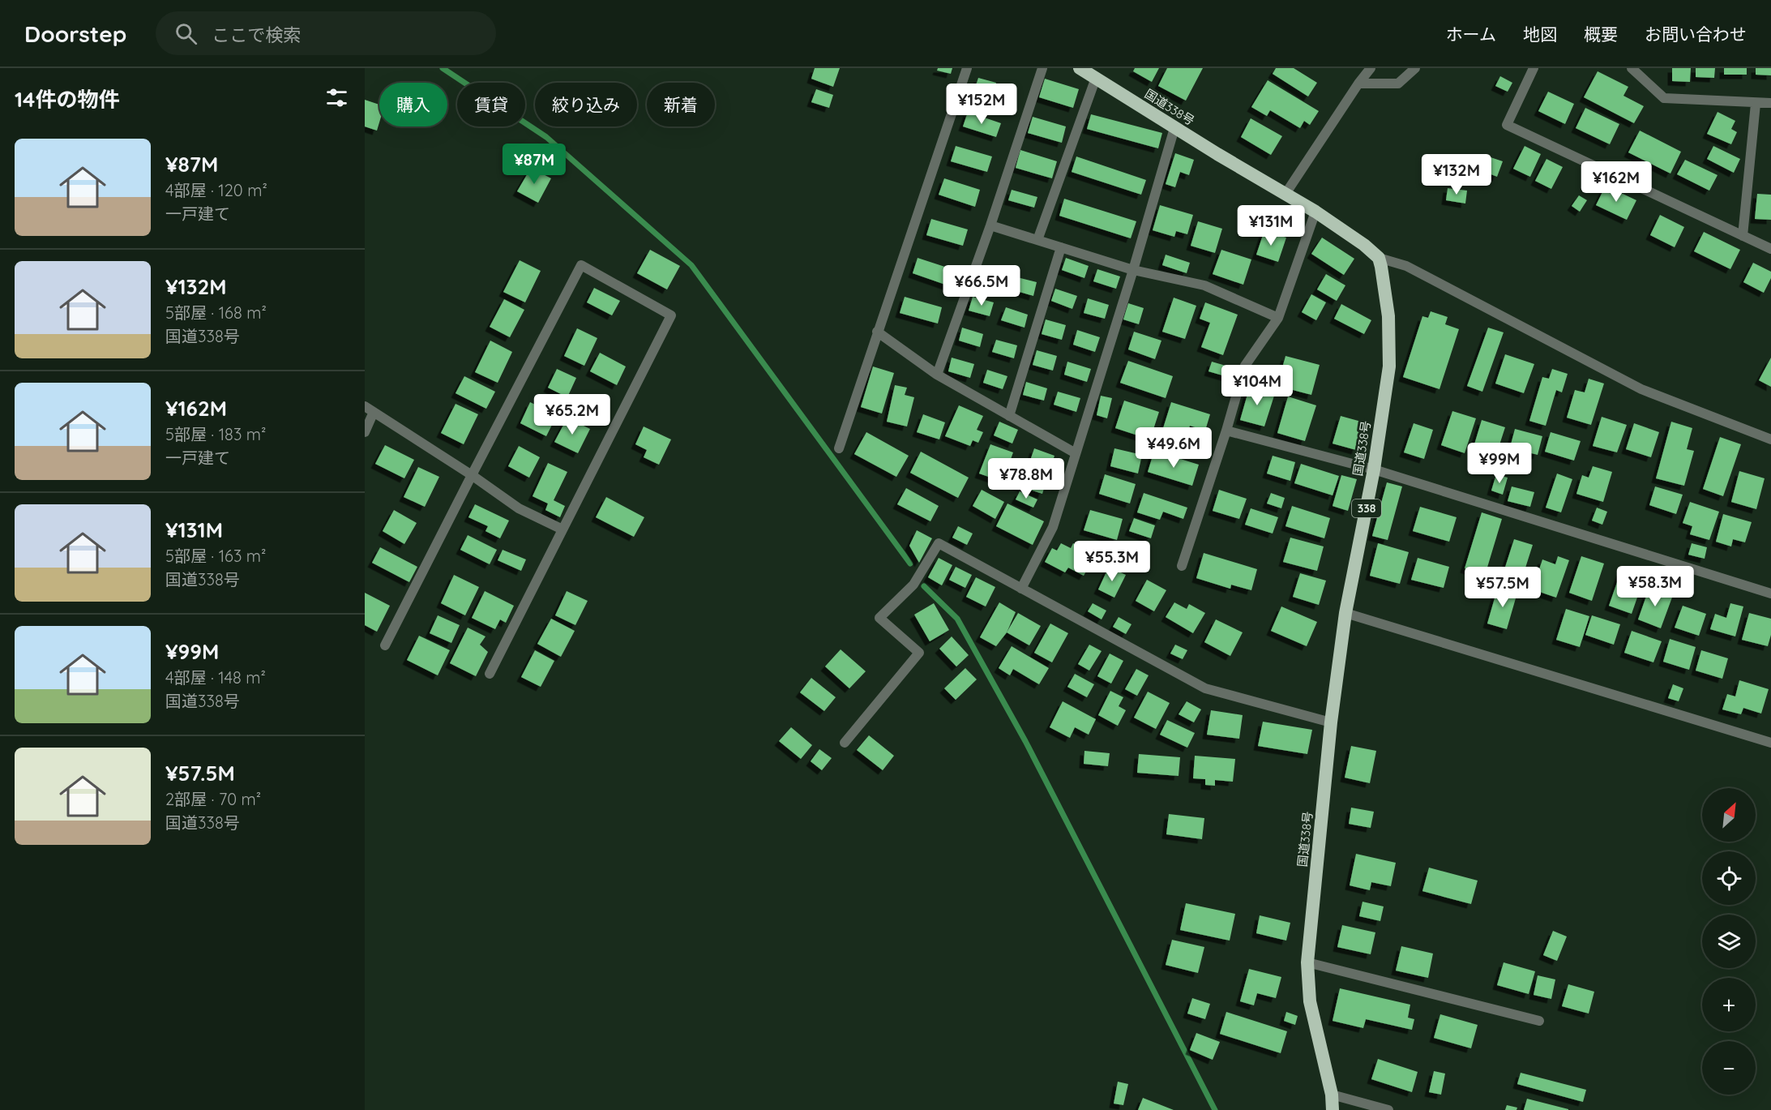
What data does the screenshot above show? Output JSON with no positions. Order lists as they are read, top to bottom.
{
  "streets": {
    "highway": ["国道338号", "338"]
  },
  "north": "top right",
  "page": {
    "header": "Doorstep",
    "search": "ここで検索",
    "nav": [
      "ホーム",
      "地図",
      "概要",
      "お問い合わせ"
    ],
    "heading": "14件の物件",
    "chip": [
      "購入",
      "賃貸",
      "絞り込み",
      "新着"
    ],
    "price": [
      "¥152M",
      "¥87M",
      "¥132M",
      "¥162M",
      "¥131M",
      "¥66.5M",
      "¥104M",
      "¥65.2M",
      "¥49.6M",
      "¥99M",
      "¥78.8M",
      "¥55.3M",
      "¥58.3M",
      "¥57.5M"
    ],
    "list": [
      {
        "name": "¥87M",
        "note": "4部屋 · 120 m² · 一戸建て"
      },
      {
        "name": "¥132M",
        "note": "5部屋 · 168 m² · 国道338号"
      },
      {
        "name": "¥162M",
        "note": "5部屋 · 183 m² · 一戸建て"
      },
      {
        "name": "¥131M",
        "note": "5部屋 · 163 m² · 国道338号"
      },
      {
        "name": "¥99M",
        "note": "4部屋 · 148 m² · 国道338号"
      },
      {
        "name": "¥57.5M",
        "note": "2部屋 · 70 m² · 国道338号"
      }
    ],
    "map_buttons": ["+", "−"]
  }
}
